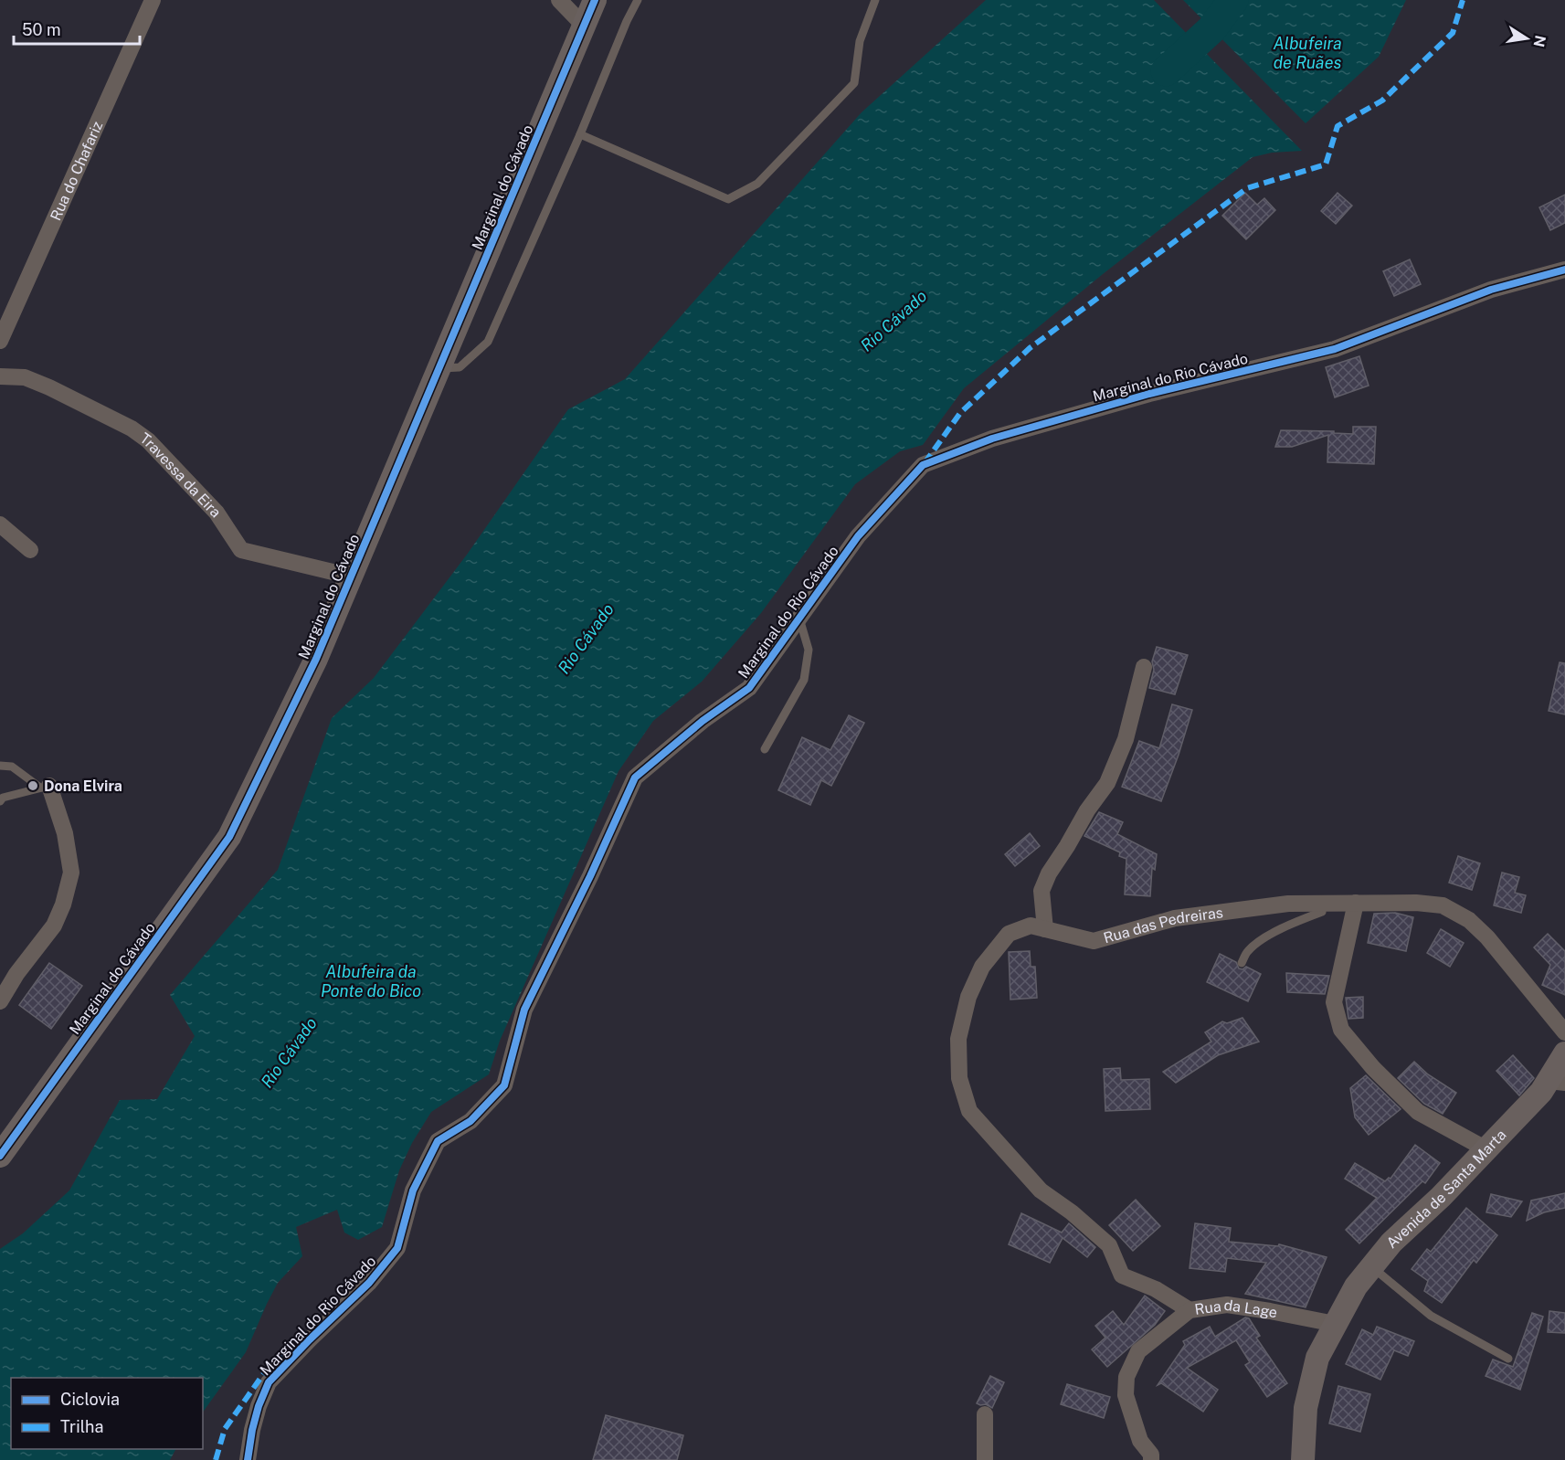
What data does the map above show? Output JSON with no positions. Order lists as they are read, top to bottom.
{
  "streets": {
    "street": [
      "Rua do Chafariz",
      "Marginal do Cávado",
      "Marginal do Rio Cávado",
      "Travessa da Eira",
      "Rua das Pedreiras",
      "Avenida de Santa Marta",
      "Rua da Lage"
    ]
  },
  "crossings": [
    ["Marginal do Cávado", "Travessa da Eira"],
    ["Rua das Pedreiras", "Rua da Lage"],
    ["Avenida de Santa Marta", "Rua da Lage"]
  ],
  "water": ["Albufeira de Ruães", "Rio Cávado", "Albufeira da Ponte do Bico"],
  "places": ["Dona Elvira"],
  "legend": ["Ciclovia", "Trilha"],
  "scale_bar": "50 m",
  "north": "right"
}
